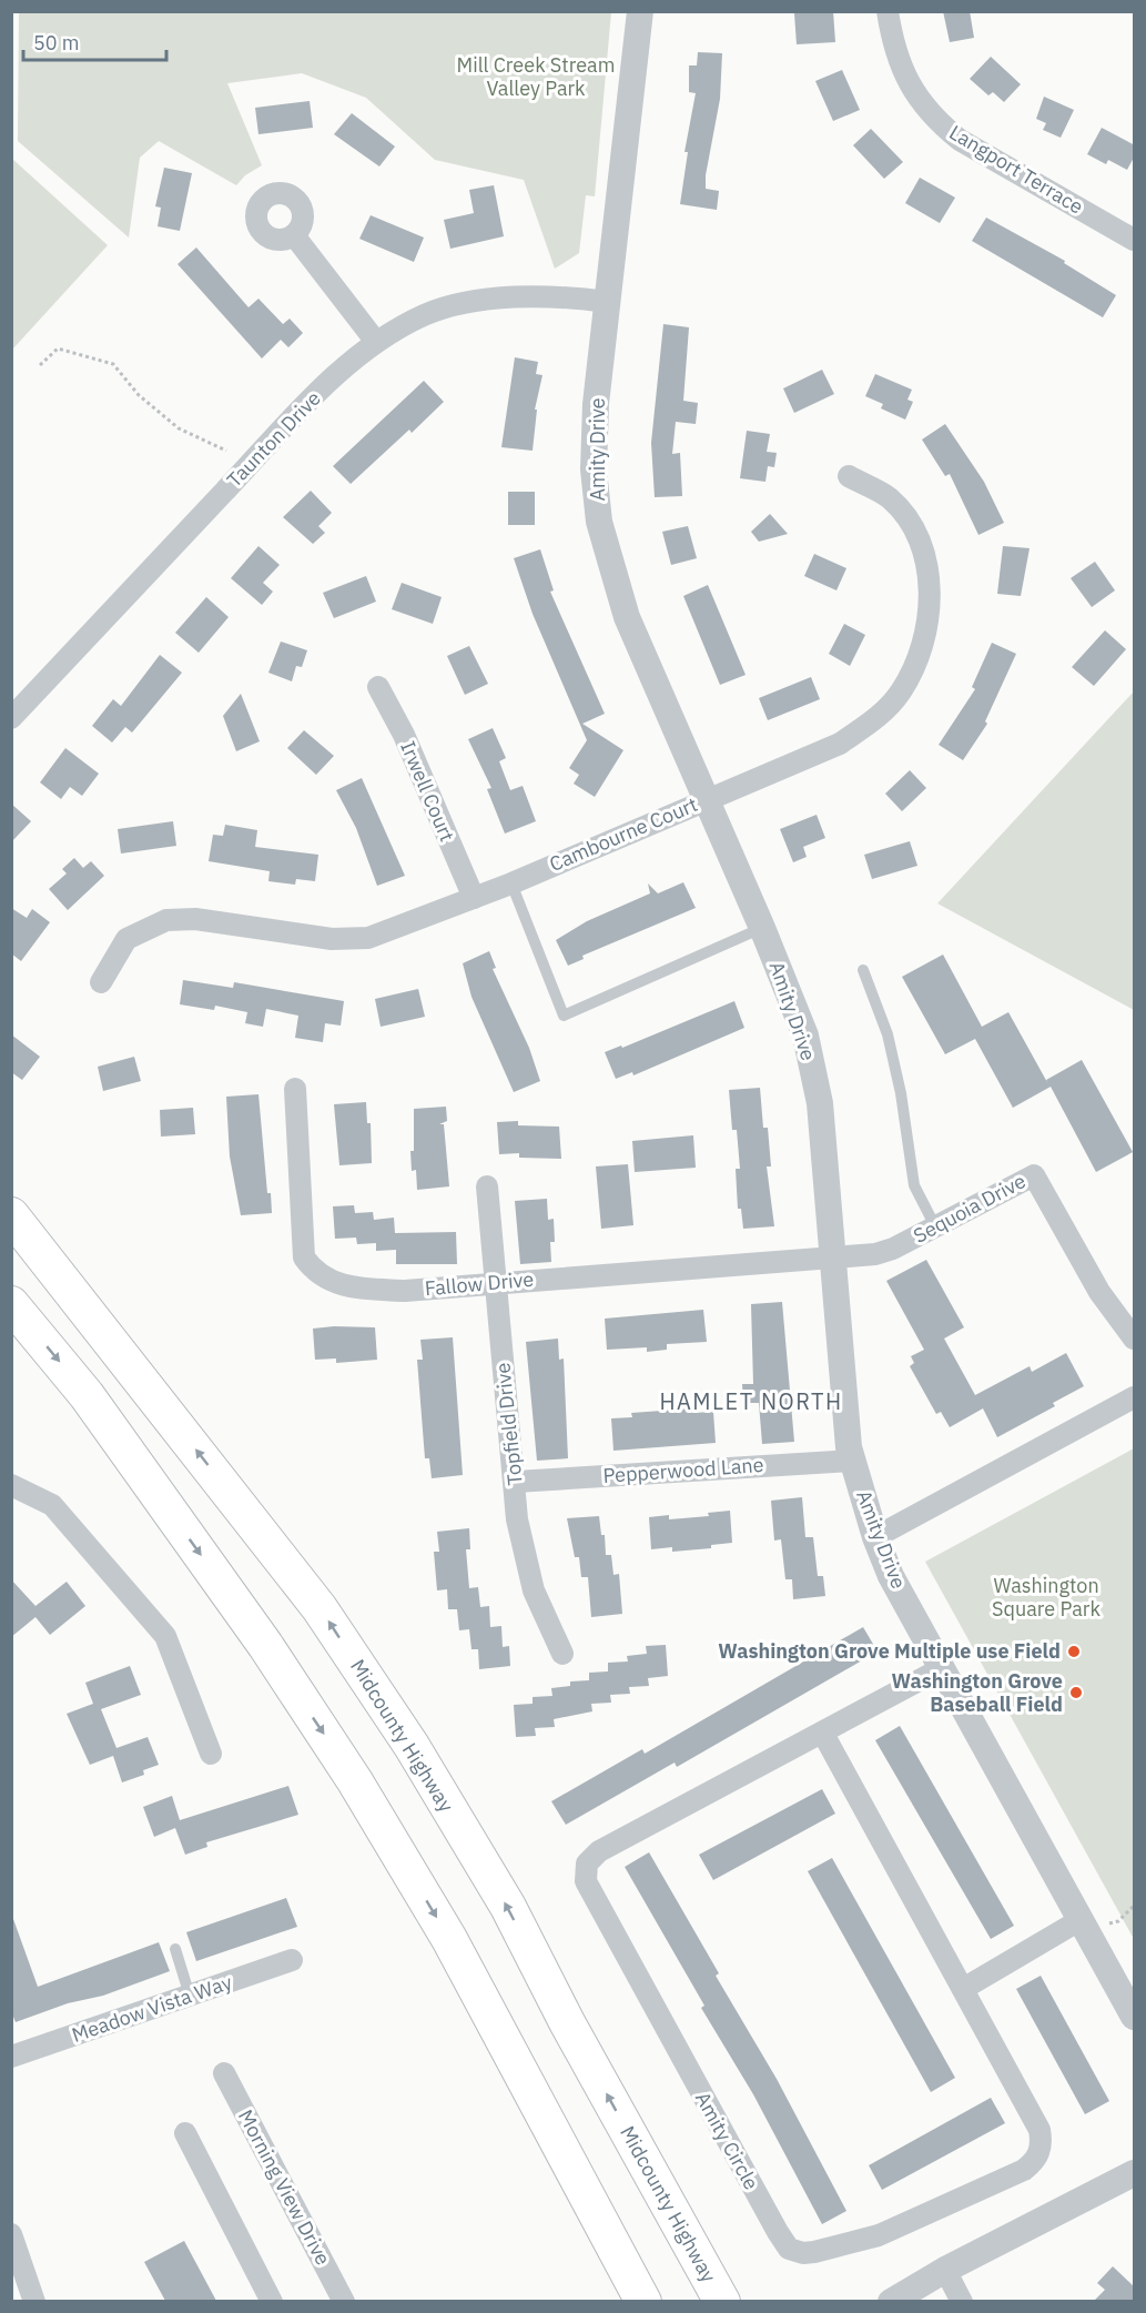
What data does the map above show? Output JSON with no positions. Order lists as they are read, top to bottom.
{
  "streets": {
    "main road": ["Midcounty Highway"],
    "street": [
      "Langport Terrace",
      "Taunton Drive",
      "Amity Drive",
      "Irwell Court",
      "Cambourne Court",
      "Sequoia Drive",
      "Fallow Drive",
      "Topfield Drive",
      "Pepperwood Lane",
      "Meadow Vista Way",
      "Amity Circle",
      "Morning View Drive"
    ]
  },
  "crossings": [
    ["Taunton Drive", "Amity Drive"],
    ["Amity Drive", "Cambourne Court"],
    ["Amity Drive", "Sequoia Drive"],
    ["Amity Drive", "Fallow Drive"],
    ["Amity Drive", "Pepperwood Lane"],
    ["Amity Drive", "Amity Circle"],
    ["Irwell Court", "Cambourne Court"],
    ["Sequoia Drive", "Fallow Drive"],
    ["Fallow Drive", "Topfield Drive"],
    ["Topfield Drive", "Pepperwood Lane"]
  ],
  "districts": ["HAMLET NORTH"],
  "parks": ["Mill Creek Stream Valley Park", "Washington Square Park"],
  "places": ["Washington Grove Multiple use Field", "Washington Grove Baseball Field"],
  "scale_bar": "50 m"
}
